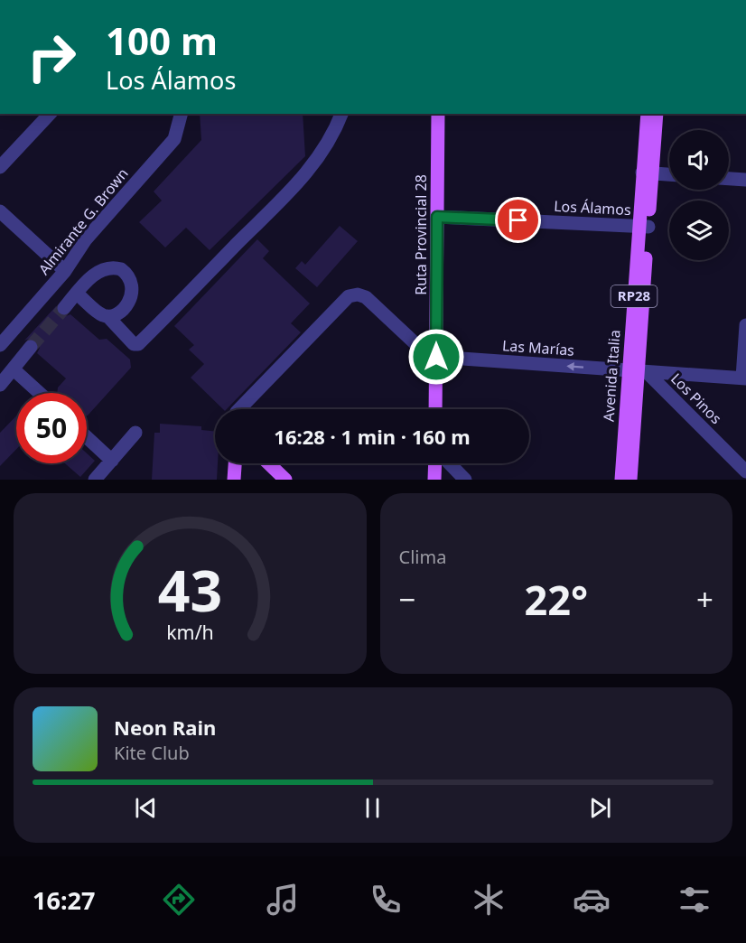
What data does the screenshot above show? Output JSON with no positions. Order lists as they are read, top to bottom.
{
  "streets": {
    "main road": ["Ruta Provincial 28", "RP28", "Avenida Italia"],
    "street": [
      "Los Álamos",
      "Almirante G. Brown",
      "Las Marías",
      "Los Pinos"
    ]
  },
  "crossings": [
    ["Los Álamos", "Ruta Provincial 28"],
    ["Los Álamos", "Avenida Italia"],
    ["Ruta Provincial 28", "Las Marías"],
    ["Las Marías", "Avenida Italia"],
    ["Las Marías", "Los Pinos"],
    ["Avenida Italia", "Los Pinos"]
  ],
  "one_way": ["Las Marías"],
  "page": {
    "turn": ["100 m", "Los Álamos"],
    "limit": "50",
    "trip": "16:28 · 1 min · 160 m",
    "tile": "Clima",
    "heat": ["−", "22°", "+"],
    "song": ["Neon Rain", "Kite Club"],
    "tabs": "16:27",
    "gauge": ["43", "km/h"]
  }
}
